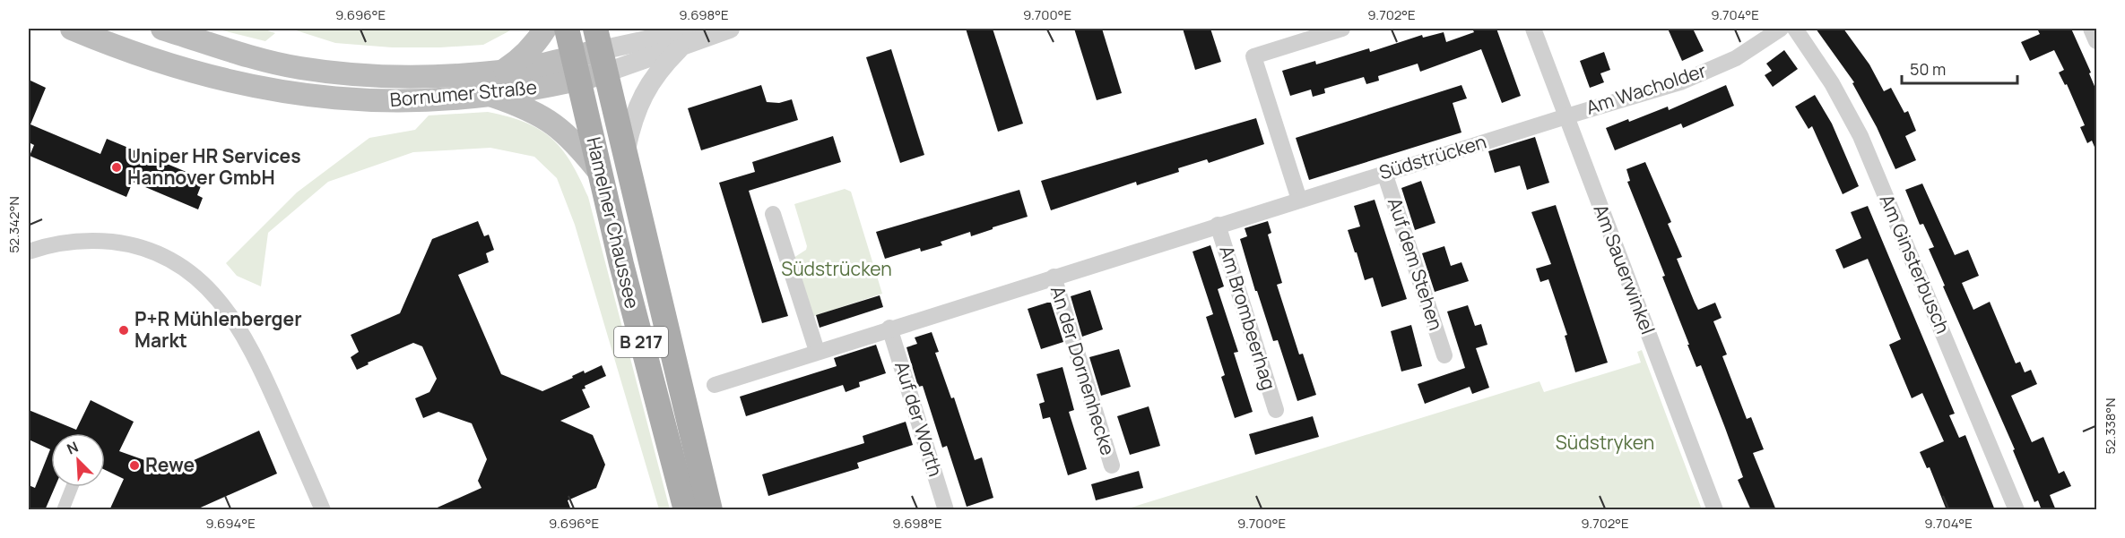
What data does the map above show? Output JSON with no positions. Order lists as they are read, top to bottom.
{
  "streets": {
    "main road": ["Bornumer Straße", "Hamelner Chaussee", "B 217"],
    "street": [
      "Am Wacholder",
      "Südstrücken",
      "Auf dem Stehen",
      "Am Ginsterbusch",
      "Am Sauerwinkel",
      "Am Brombeerhag",
      "An der Dornenhecke",
      "Auf der Worth"
    ]
  },
  "crossings": [
    ["Am Wacholder", "Südstrücken"],
    ["Am Wacholder", "Am Sauerwinkel"],
    ["Bornumer Straße", "Hamelner Chaussee"],
    ["Südstrücken", "Auf dem Stehen"],
    ["Südstrücken", "Am Sauerwinkel"],
    ["Südstrücken", "Am Brombeerhag"],
    ["Südstrücken", "An der Dornenhecke"],
    ["Südstrücken", "Auf der Worth"]
  ],
  "parks": ["Südstrücken", "Südstryken"],
  "places": ["Uniper HR Services Hannover GmbH", "P+R Mühlenberger Markt", "Rewe"],
  "scale_bar": "50 m",
  "north": "top left",
  "coordinates": [
    "9.696°E",
    "9.698°E",
    "9.700°E",
    "9.702°E",
    "9.704°E",
    "52.342°N",
    "52.338°N",
    "9.694°E"
  ]
}
